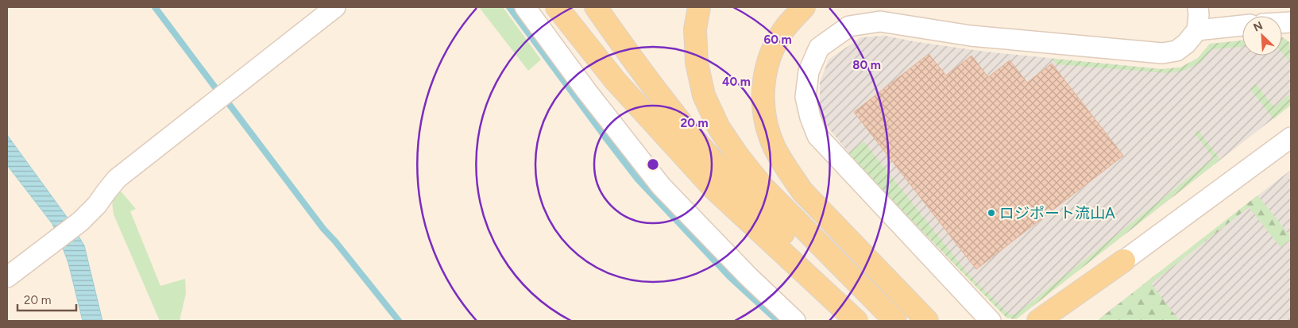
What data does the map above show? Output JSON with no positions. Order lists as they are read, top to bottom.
{
  "places": ["ロジポート流山A"],
  "scale_bar": "20 m",
  "north": "top left",
  "rings": [
    "60 m",
    "80 m",
    "40 m",
    "20 m"
  ]
}
